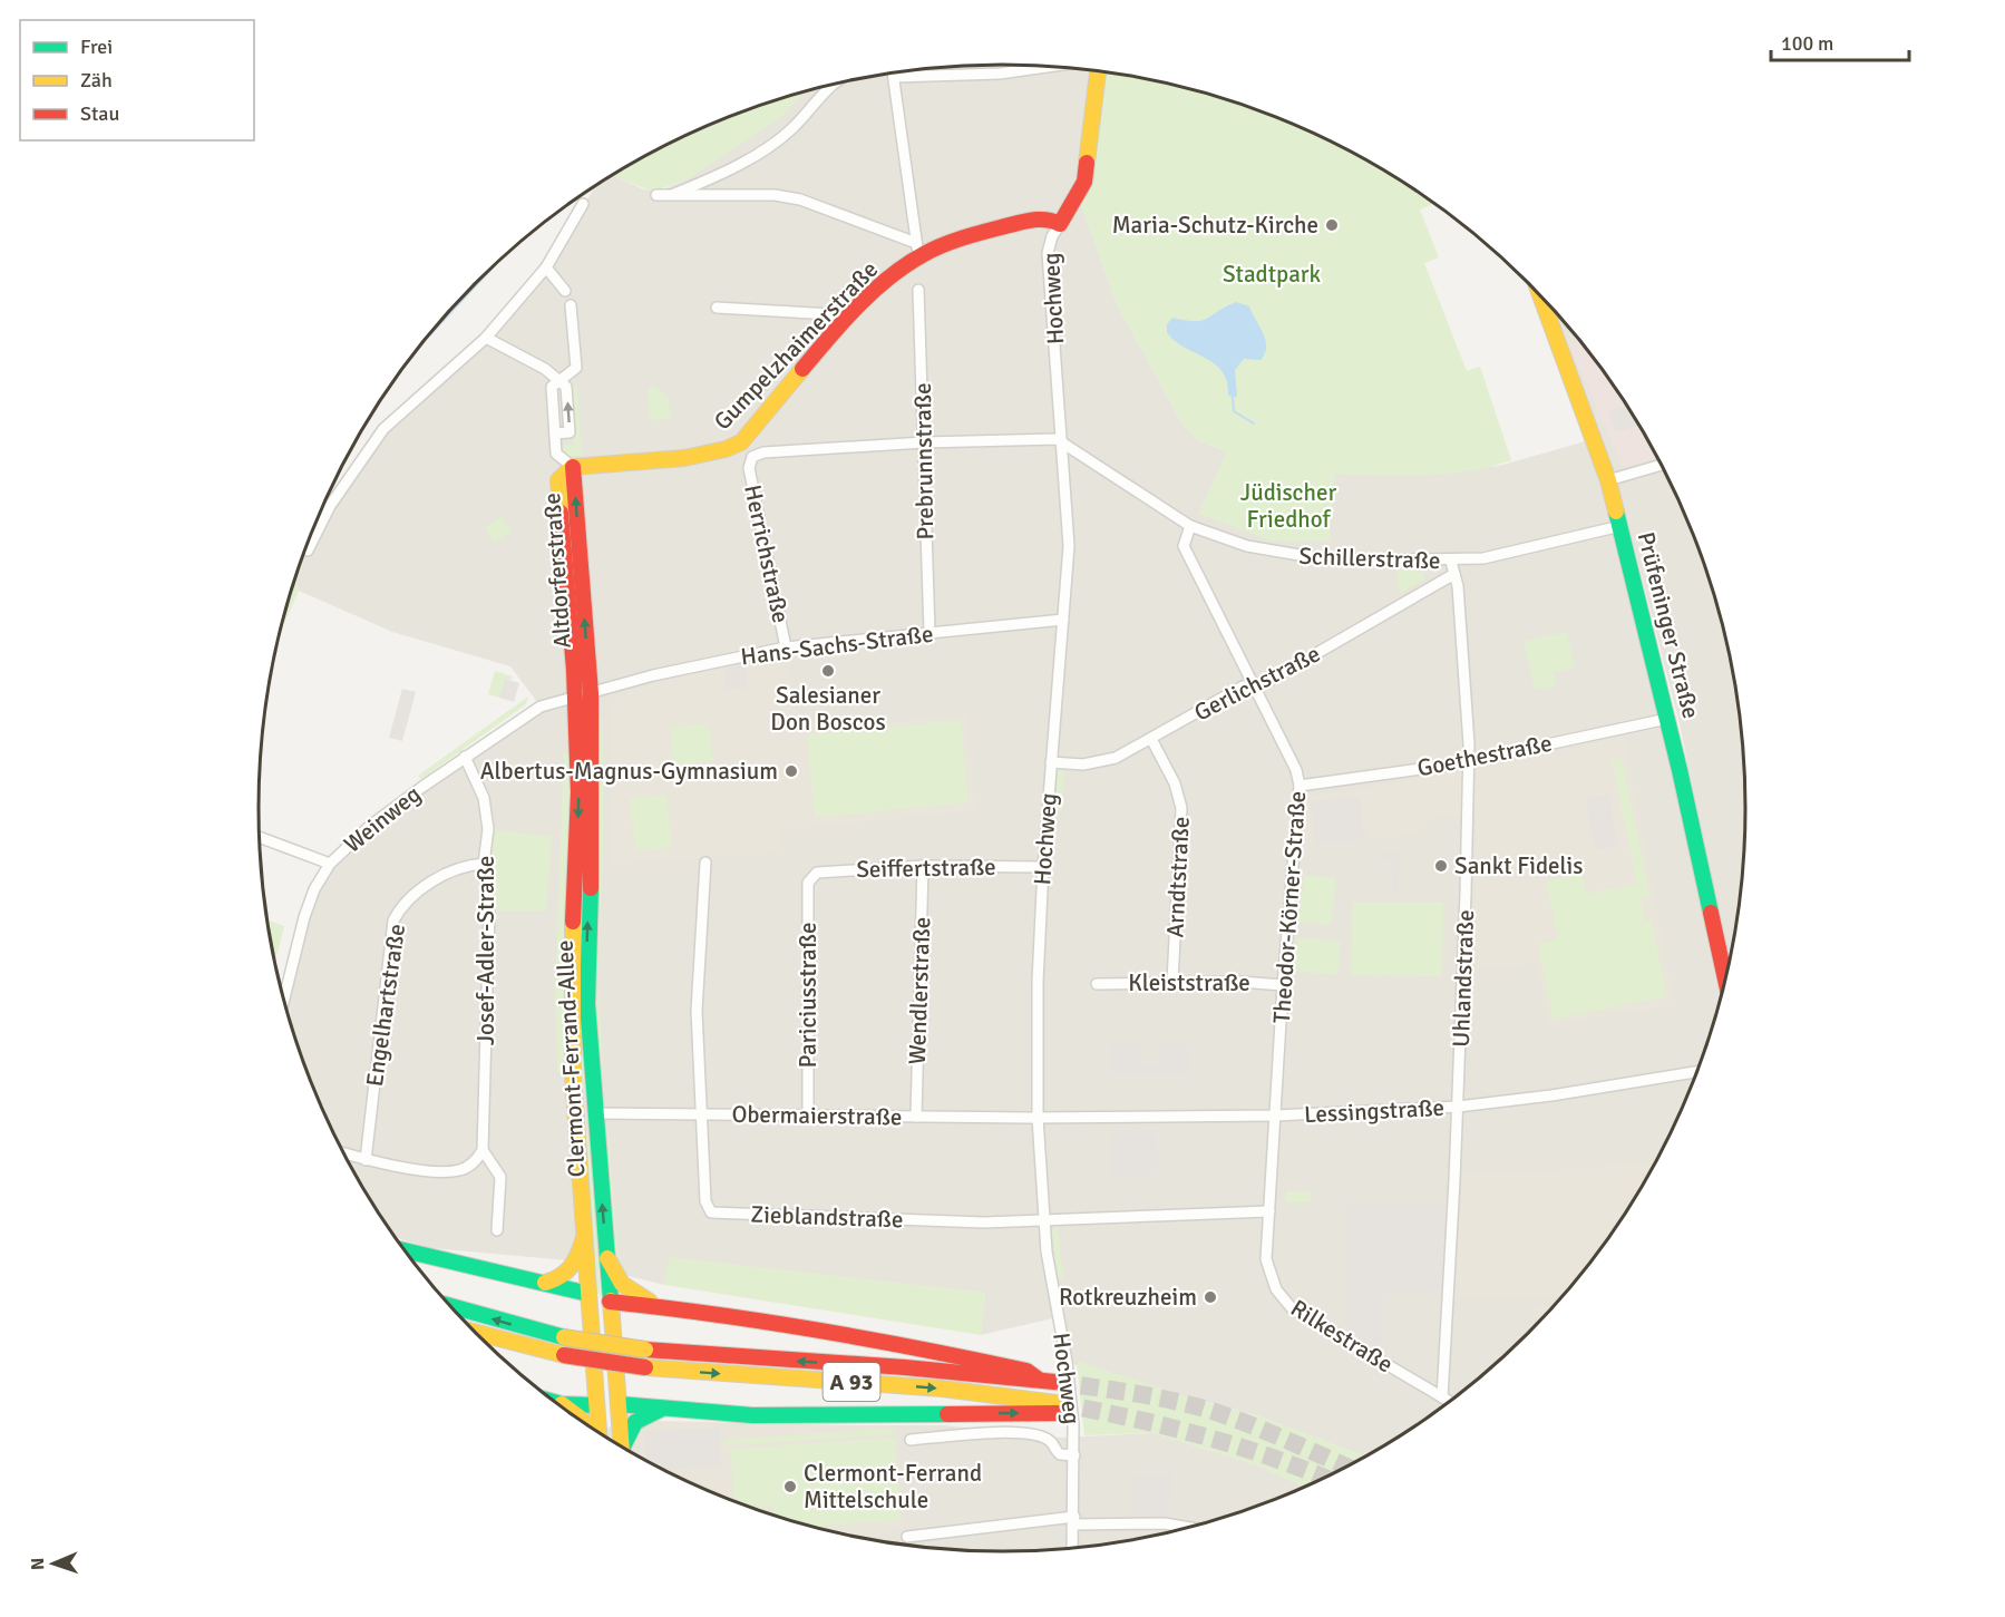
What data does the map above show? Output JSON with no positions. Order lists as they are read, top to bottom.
{
  "streets": {
    "main road": [
      "Gumpelzhaimerstraße",
      "Altdorferstraße",
      "Prüfeninger Straße",
      "Clermont-Ferrand-Allee",
      "A 93"
    ],
    "street": [
      "Hochweg",
      "Prebrunnstraße",
      "Herrichstraße",
      "Schillerstraße",
      "Hans-Sachs-Straße",
      "Gerlichstraße",
      "Goethestraße",
      "Weinweg",
      "Seiffertstraße",
      "Arndtstraße",
      "Theodor-Körner-Straße",
      "Josef-Adler-Straße",
      "Uhlandstraße",
      "Kleiststraße",
      "Wendlerstraße",
      "Pariciusstraße",
      "Engelhartstraße",
      "Lessingstraße",
      "Obermaierstraße",
      "Zieblandstraße",
      "Rilkestraße"
    ]
  },
  "crossings": [
    ["Hochweg", "Gumpelzhaimerstraße"],
    ["Hochweg", "Schillerstraße"],
    ["Hochweg", "Hans-Sachs-Straße"],
    ["Hochweg", "Gerlichstraße"],
    ["Hochweg", "Seiffertstraße"],
    ["Hochweg", "Lessingstraße"],
    ["Hochweg", "Obermaierstraße"],
    ["Hochweg", "Zieblandstraße"],
    ["Gumpelzhaimerstraße", "Altdorferstraße"],
    ["Prebrunnstraße", "Herrichstraße"],
    ["Prebrunnstraße", "Hans-Sachs-Straße"],
    ["Herrichstraße", "Hans-Sachs-Straße"],
    ["Schillerstraße", "Prüfeninger Straße"],
    ["Schillerstraße", "Theodor-Körner-Straße"],
    ["Schillerstraße", "Uhlandstraße"],
    ["Altdorferstraße", "Hans-Sachs-Straße"],
    ["Altdorferstraße", "Weinweg"],
    ["Altdorferstraße", "Clermont-Ferrand-Allee"],
    ["Prüfeninger Straße", "Goethestraße"],
    ["Hans-Sachs-Straße", "Weinweg"],
    ["Hans-Sachs-Straße", "Clermont-Ferrand-Allee"],
    ["Gerlichstraße", "Arndtstraße"],
    ["Gerlichstraße", "Theodor-Körner-Straße"],
    ["Gerlichstraße", "Uhlandstraße"],
    ["Goethestraße", "Theodor-Körner-Straße"],
    ["Goethestraße", "Uhlandstraße"],
    ["Weinweg", "Josef-Adler-Straße"],
    ["Weinweg", "Clermont-Ferrand-Allee"],
    ["Seiffertstraße", "Wendlerstraße"],
    ["Seiffertstraße", "Pariciusstraße"],
    ["Arndtstraße", "Kleiststraße"],
    ["Theodor-Körner-Straße", "Kleiststraße"],
    ["Theodor-Körner-Straße", "Lessingstraße"],
    ["Theodor-Körner-Straße", "Rilkestraße"],
    ["Josef-Adler-Straße", "Engelhartstraße"],
    ["Uhlandstraße", "Lessingstraße"],
    ["Uhlandstraße", "Rilkestraße"],
    ["Wendlerstraße", "Obermaierstraße"],
    ["Pariciusstraße", "Obermaierstraße"],
    ["Clermont-Ferrand-Allee", "Obermaierstraße"],
    ["Lessingstraße", "Obermaierstraße"],
    ["Lessingstraße", "Rilkestraße"],
    ["Obermaierstraße", "Zieblandstraße"]
  ],
  "parks": ["Stadtpark", "Jüdischer Friedhof"],
  "places": [
    "Maria-Schutz-Kirche",
    "Salesianer Don Boscos",
    "Albertus-Magnus-Gymnasium",
    "Sankt Fidelis",
    "Rotkreuzheim",
    "Clermont-Ferrand Mittelschule"
  ],
  "legend": ["Frei", "Zäh", "Stau"],
  "scale_bar": "100 m",
  "north": "left"
}
